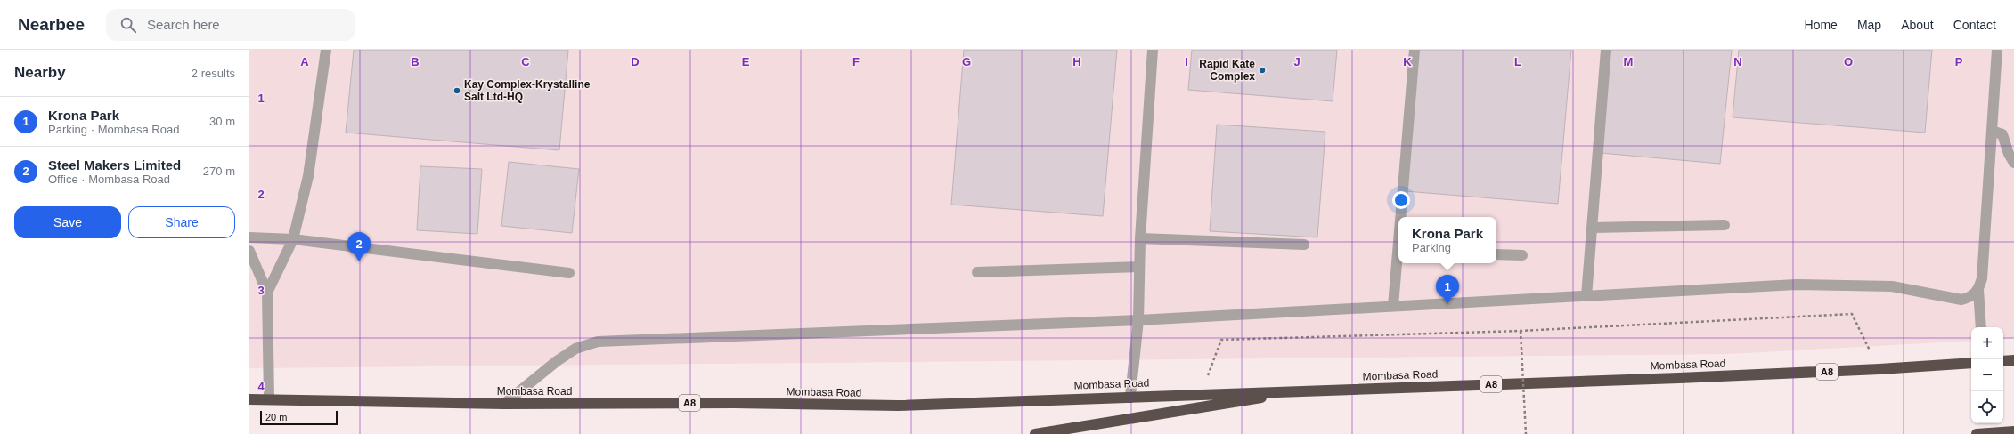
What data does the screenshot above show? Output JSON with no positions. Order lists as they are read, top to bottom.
{
  "streets": {
    "highway": ["Mombasa Road", "A8"]
  },
  "places": ["Rapid Kate Complex", "Kay Complex-Krystalline Salt Ltd-HQ"],
  "scale_bar": "20 m",
  "page": {
    "header": "Nearbee",
    "search": "Search here",
    "nav": [
      "Home",
      "Map",
      "About",
      "Contact"
    ],
    "heading": ["Nearby", "2 results"],
    "list": [
      {
        "mark": "1",
        "name": "Krona Park",
        "note": "Parking · Mombasa Road",
        "value": "30 m"
      },
      {
        "mark": "2",
        "name": "Steel Makers Limited",
        "note": "Office · Mombasa Road",
        "value": "270 m"
      }
    ],
    "buttons": ["Save", "Share"],
    "popup": ["Krona Park", "Parking"],
    "pins": ["2", "1"],
    "map_buttons": ["+", "−"],
    "scale": "20 m"
  },
  "grid": {
    "columns": [
      "A",
      "B",
      "C",
      "D",
      "E",
      "F",
      "G",
      "H",
      "I",
      "J",
      "K",
      "L",
      "M",
      "N",
      "O",
      "P"
    ],
    "rows": [
      "1",
      "2",
      "3",
      "4"
    ]
  }
}
